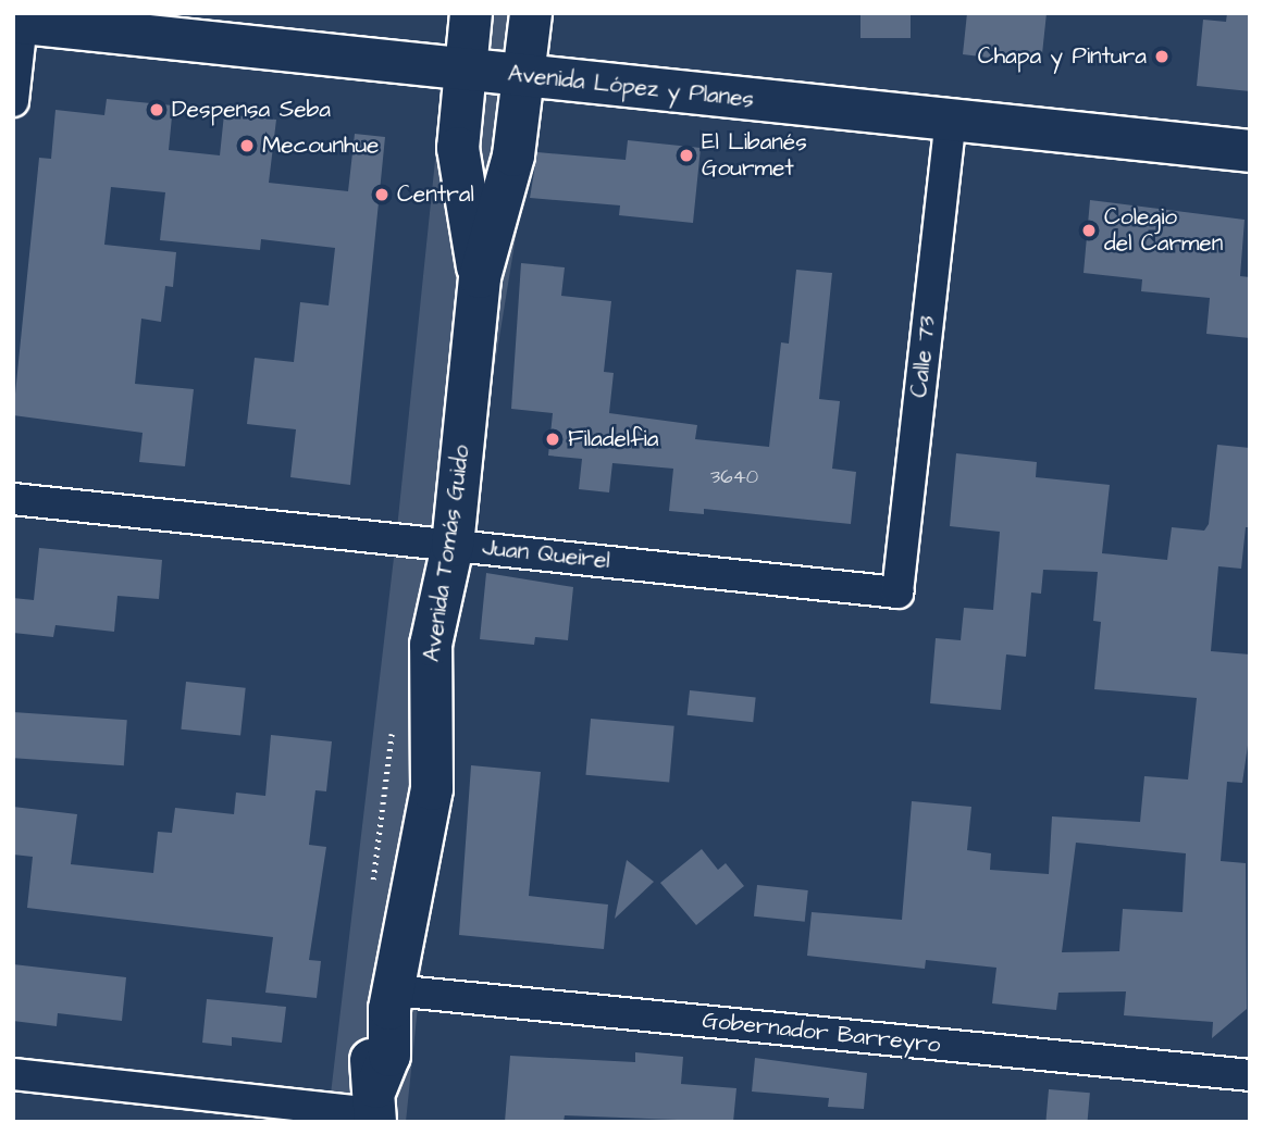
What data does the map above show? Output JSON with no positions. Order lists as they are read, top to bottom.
{
  "streets": {
    "main road": ["Avenida López y Planes", "Avenida Tomás Guido"],
    "street": ["Calle 73", "Juan Queirel", "Gobernador Barreyro"]
  },
  "crossings": [
    ["Avenida López y Planes", "Calle 73"],
    ["Avenida López y Planes", "Avenida Tomás Guido"],
    ["Calle 73", "Juan Queirel"],
    ["Avenida Tomás Guido", "Juan Queirel"],
    ["Avenida Tomás Guido", "Gobernador Barreyro"]
  ],
  "places": [
    "Chapa y Pintura",
    "Despensa Seba",
    "Mecounhue",
    "El Libanés Gourmet",
    "Central",
    "Colegio del Carmen",
    "Filadelfia"
  ],
  "house_numbers": ["3640"]
}
